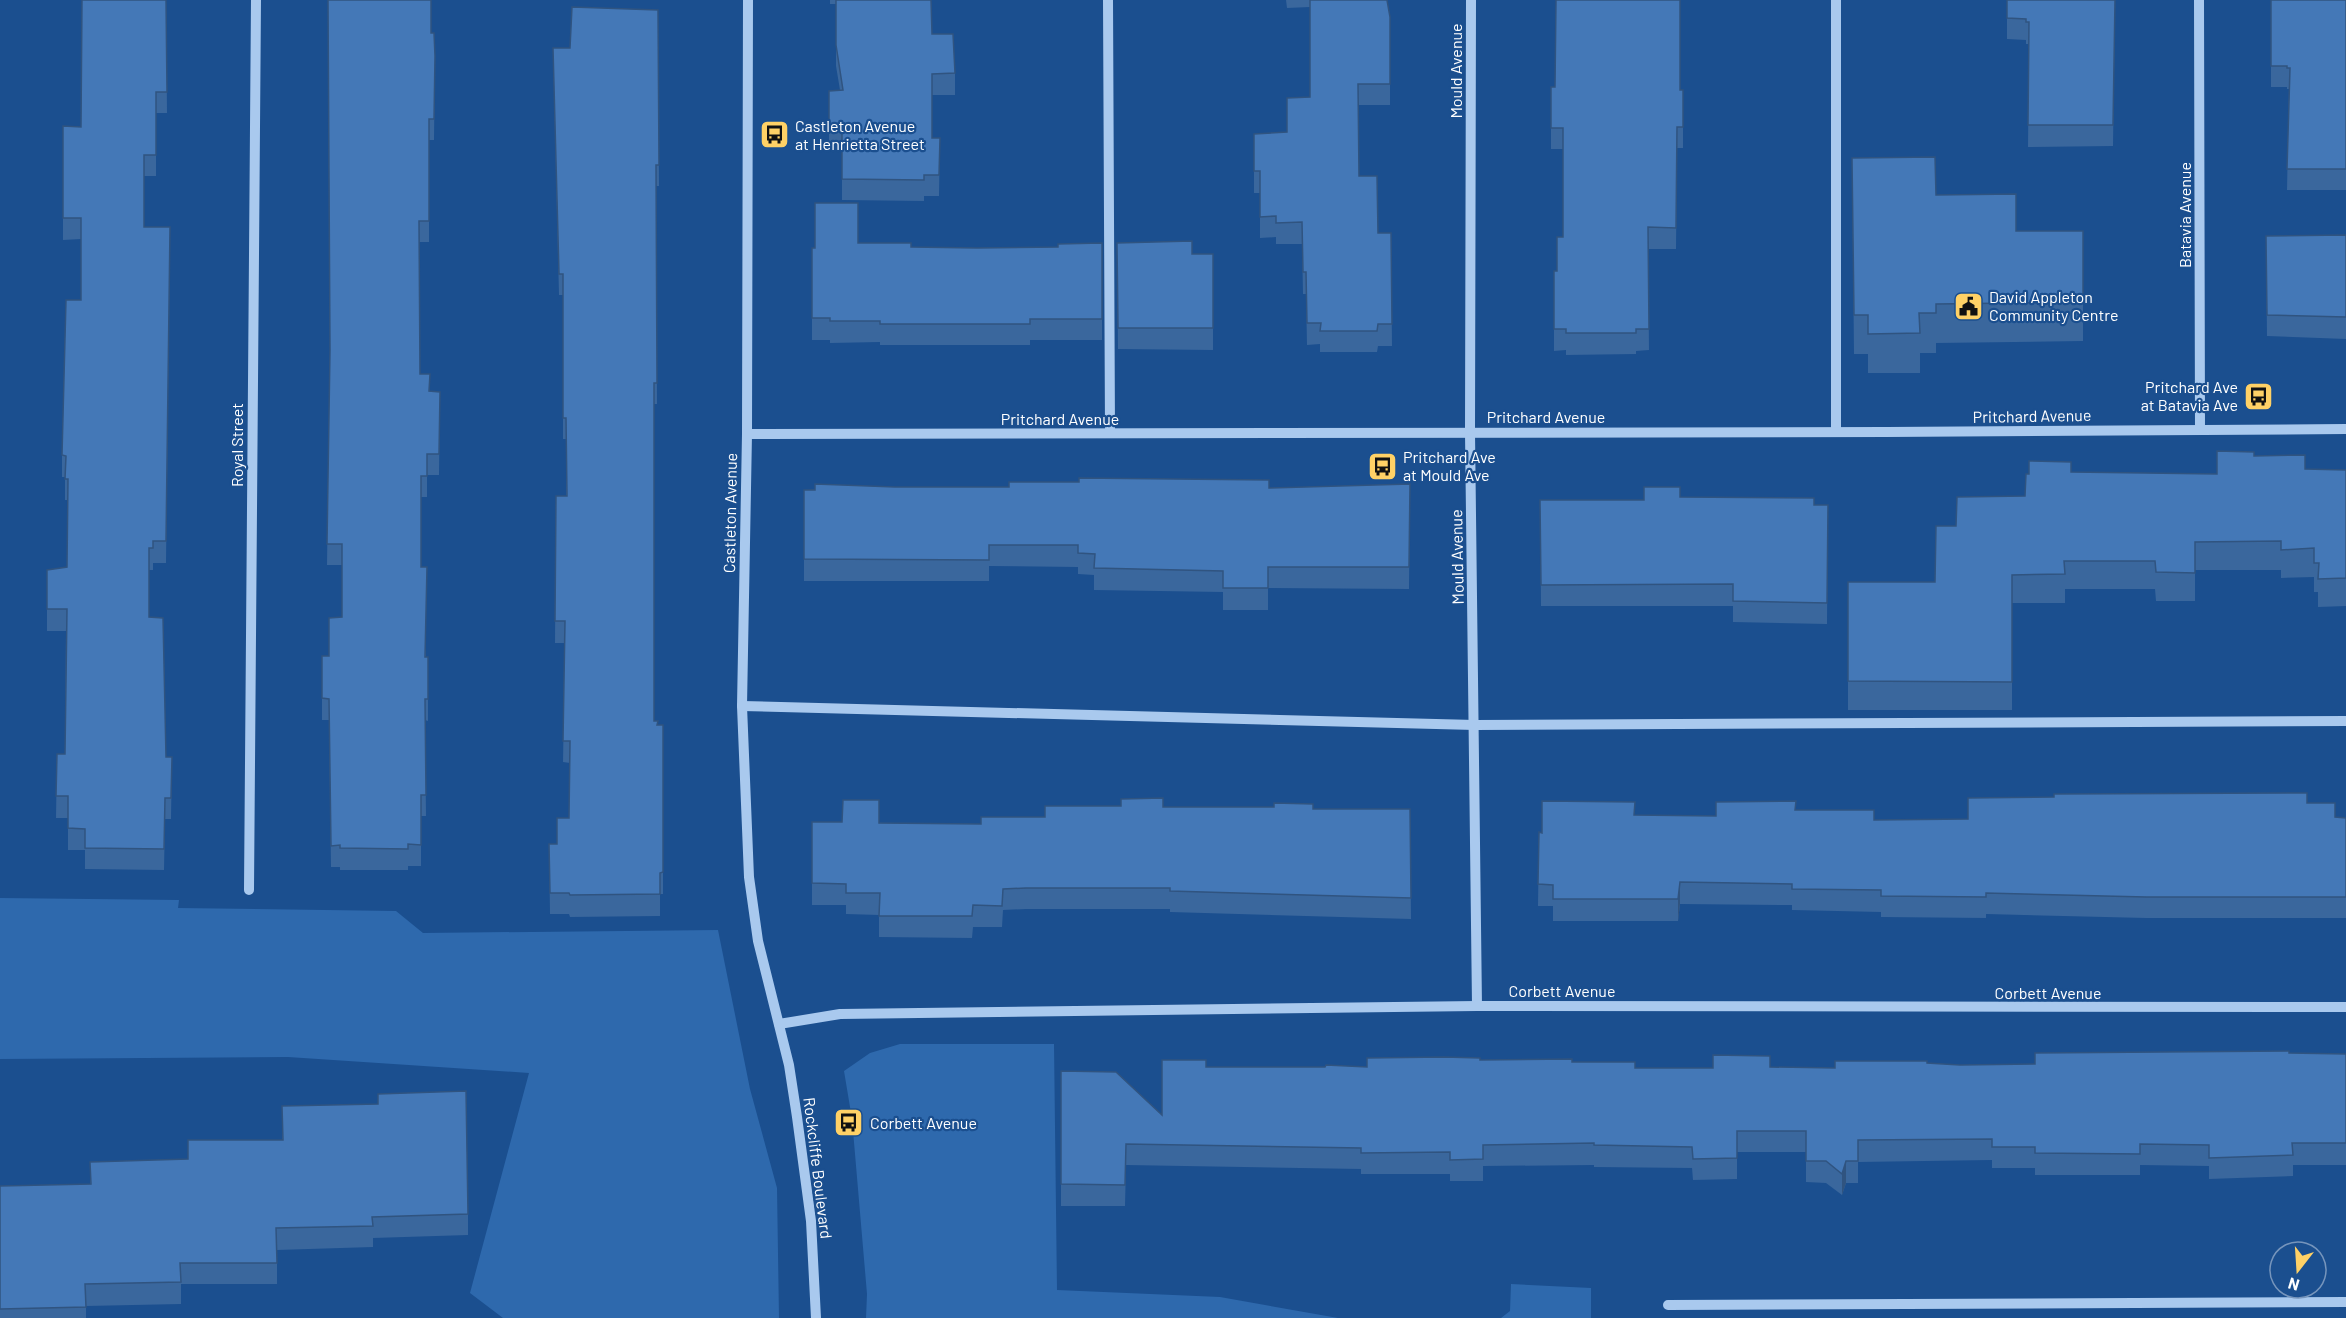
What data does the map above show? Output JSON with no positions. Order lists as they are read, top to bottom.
{
  "streets": {
    "street": [
      "Mould Avenue",
      "Batavia Avenue",
      "Pritchard Avenue",
      "Royal Street",
      "Castleton Avenue",
      "Corbett Avenue",
      "Rockcliffe Boulevard"
    ]
  },
  "crossings": [
    ["Mould Avenue", "Pritchard Avenue"],
    ["Mould Avenue", "Corbett Avenue"],
    ["Batavia Avenue", "Pritchard Avenue"],
    ["Pritchard Avenue", "Castleton Avenue"],
    ["Castleton Avenue", "Corbett Avenue"],
    ["Castleton Avenue", "Rockcliffe Boulevard"],
    ["Corbett Avenue", "Rockcliffe Boulevard"]
  ],
  "places": {
    "bus stop": [
      "Castleton Avenue at Henrietta Street",
      "Pritchard Ave at Batavia Ave",
      "Pritchard Ave at Mould Ave",
      "Corbett Avenue"
    ],
    "public building": ["David Appleton Community Centre"]
  },
  "north": "bottom"
}
